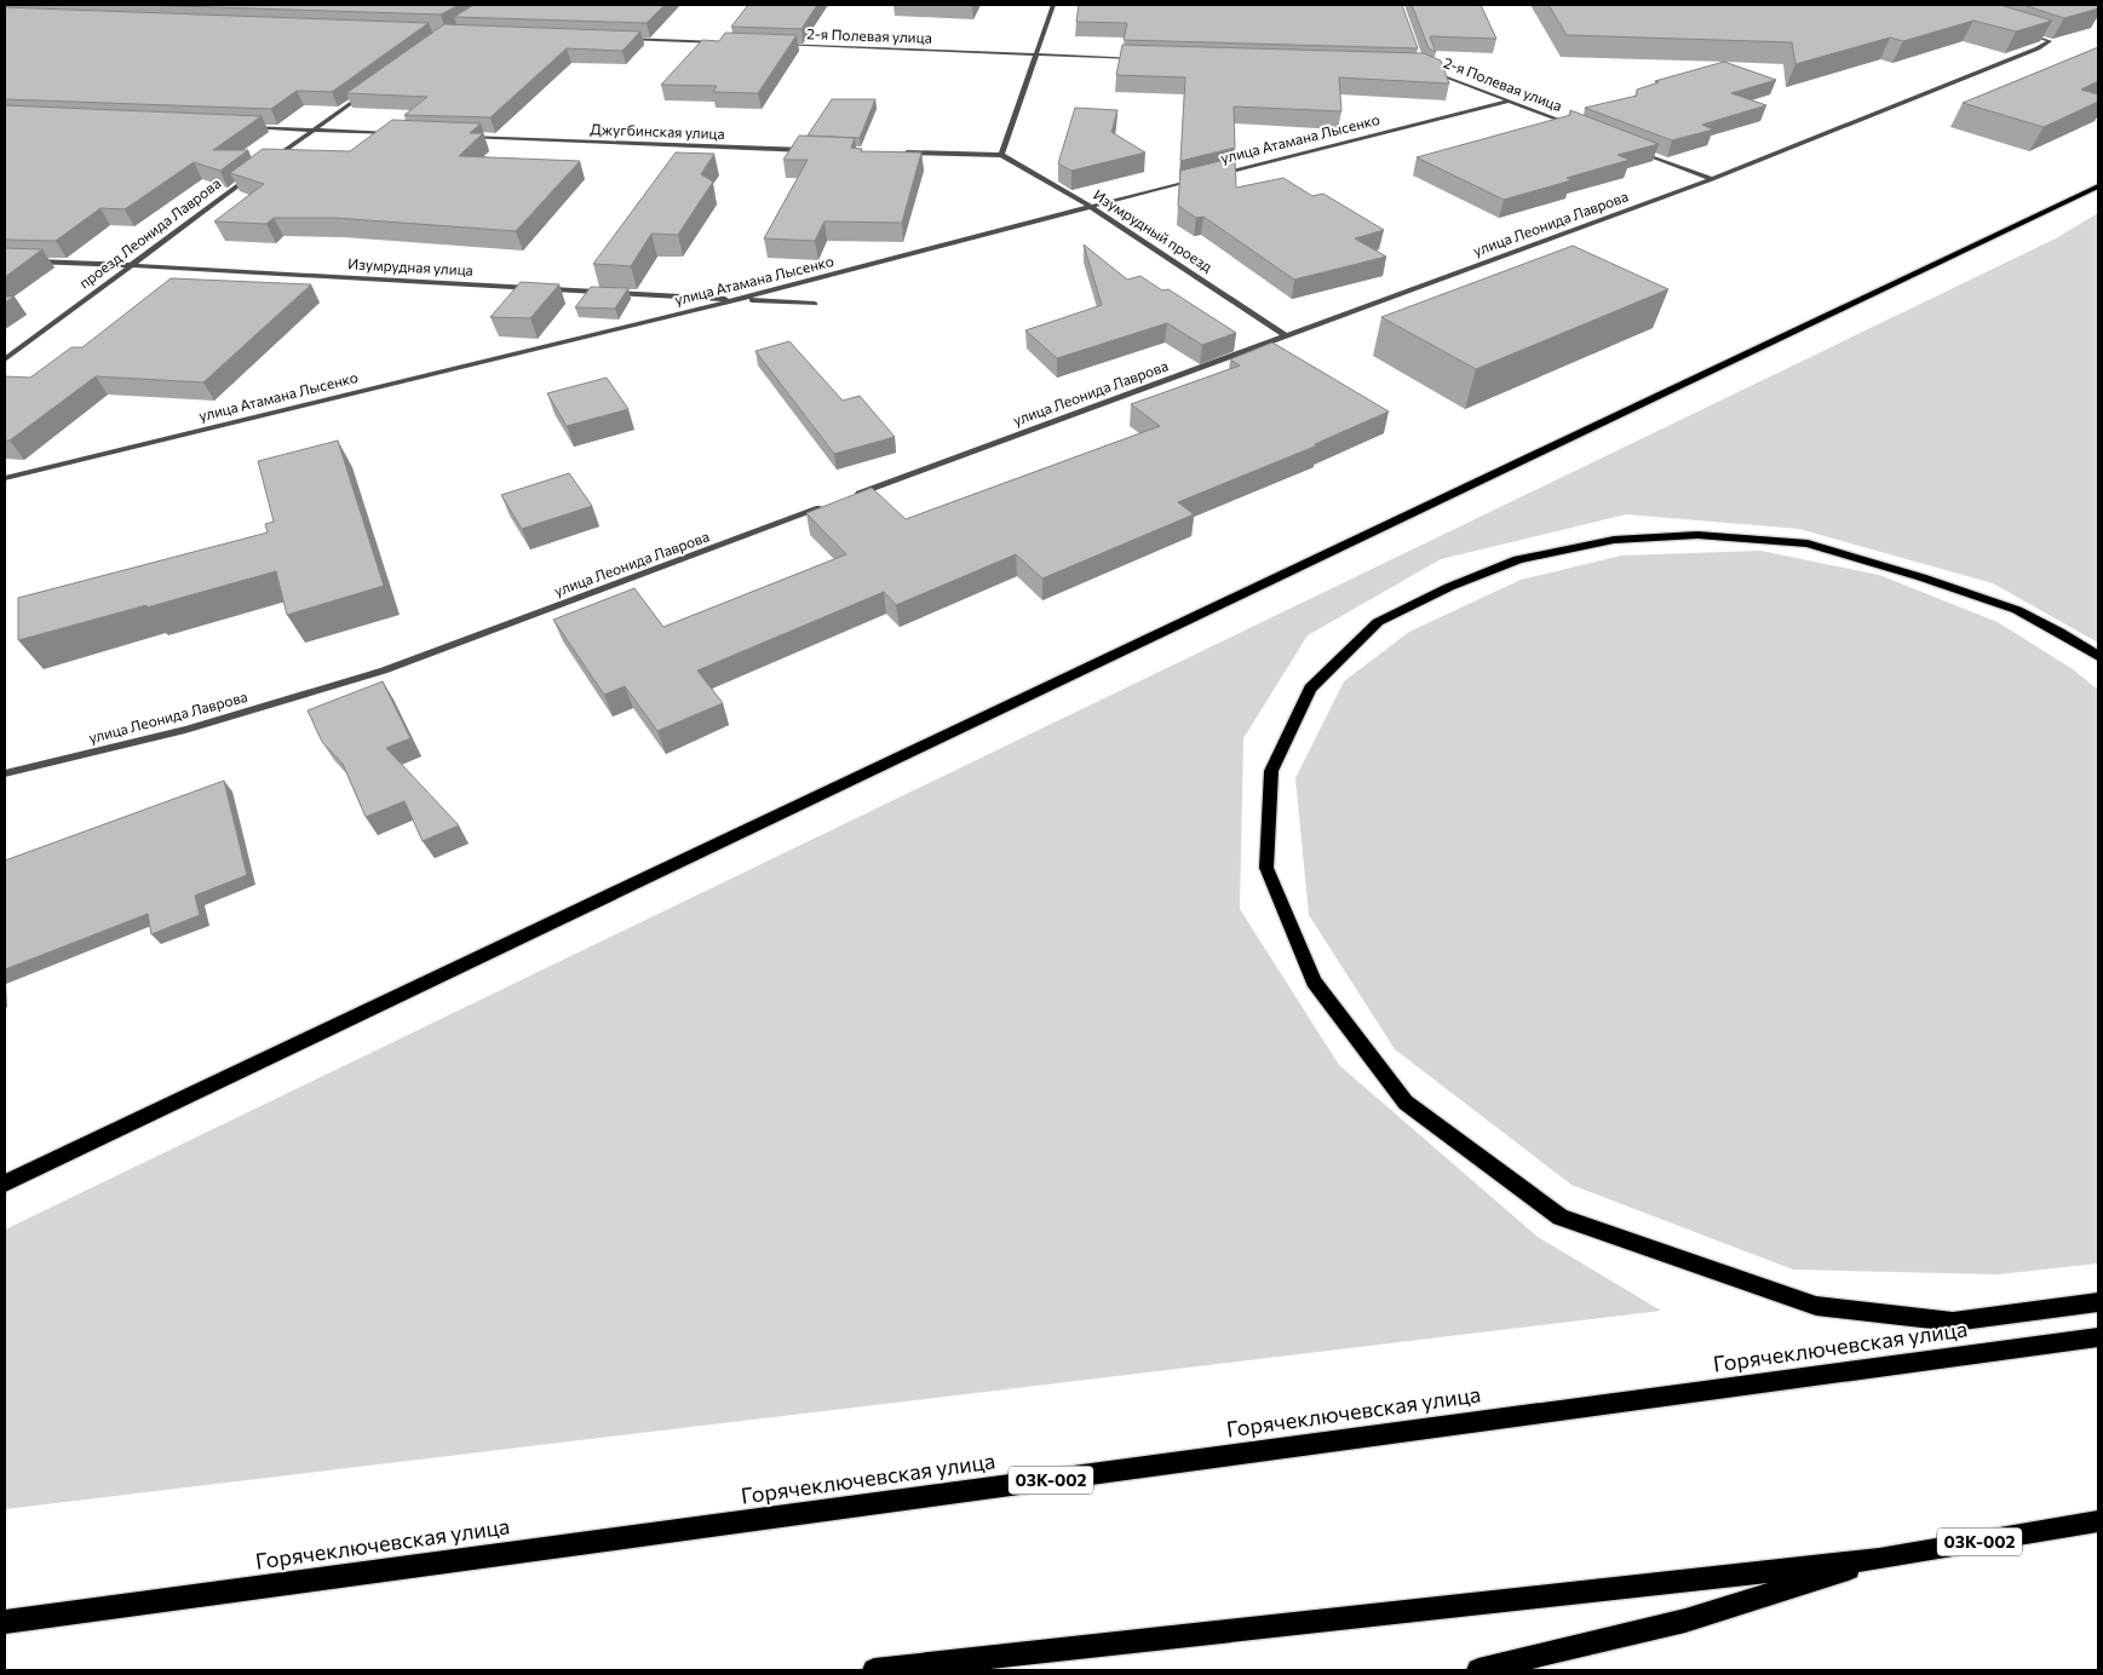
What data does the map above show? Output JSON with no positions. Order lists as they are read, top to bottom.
{
  "streets": {
    "main road": ["Горячеключевская улица", "03К-002"],
    "street": [
      "2-я Полевая улица",
      "Джугбинская улица",
      "улица Атамана Лысенко",
      "улица Леонида Лаврова",
      "Изумрудный проезд",
      "проезд Леонида Лаврова",
      "Изумрудная улица"
    ]
  },
  "crossings": [
    ["2-я Полевая улица", "улица Атамана Лысенко"],
    ["улица Атамана Лысенко", "Изумрудный проезд"],
    ["улица Атамана Лысенко", "Изумрудная улица"],
    ["улица Леонида Лаврова", "Изумрудный проезд"],
    ["проезд Леонида Лаврова", "Изумрудная улица"]
  ]
}
